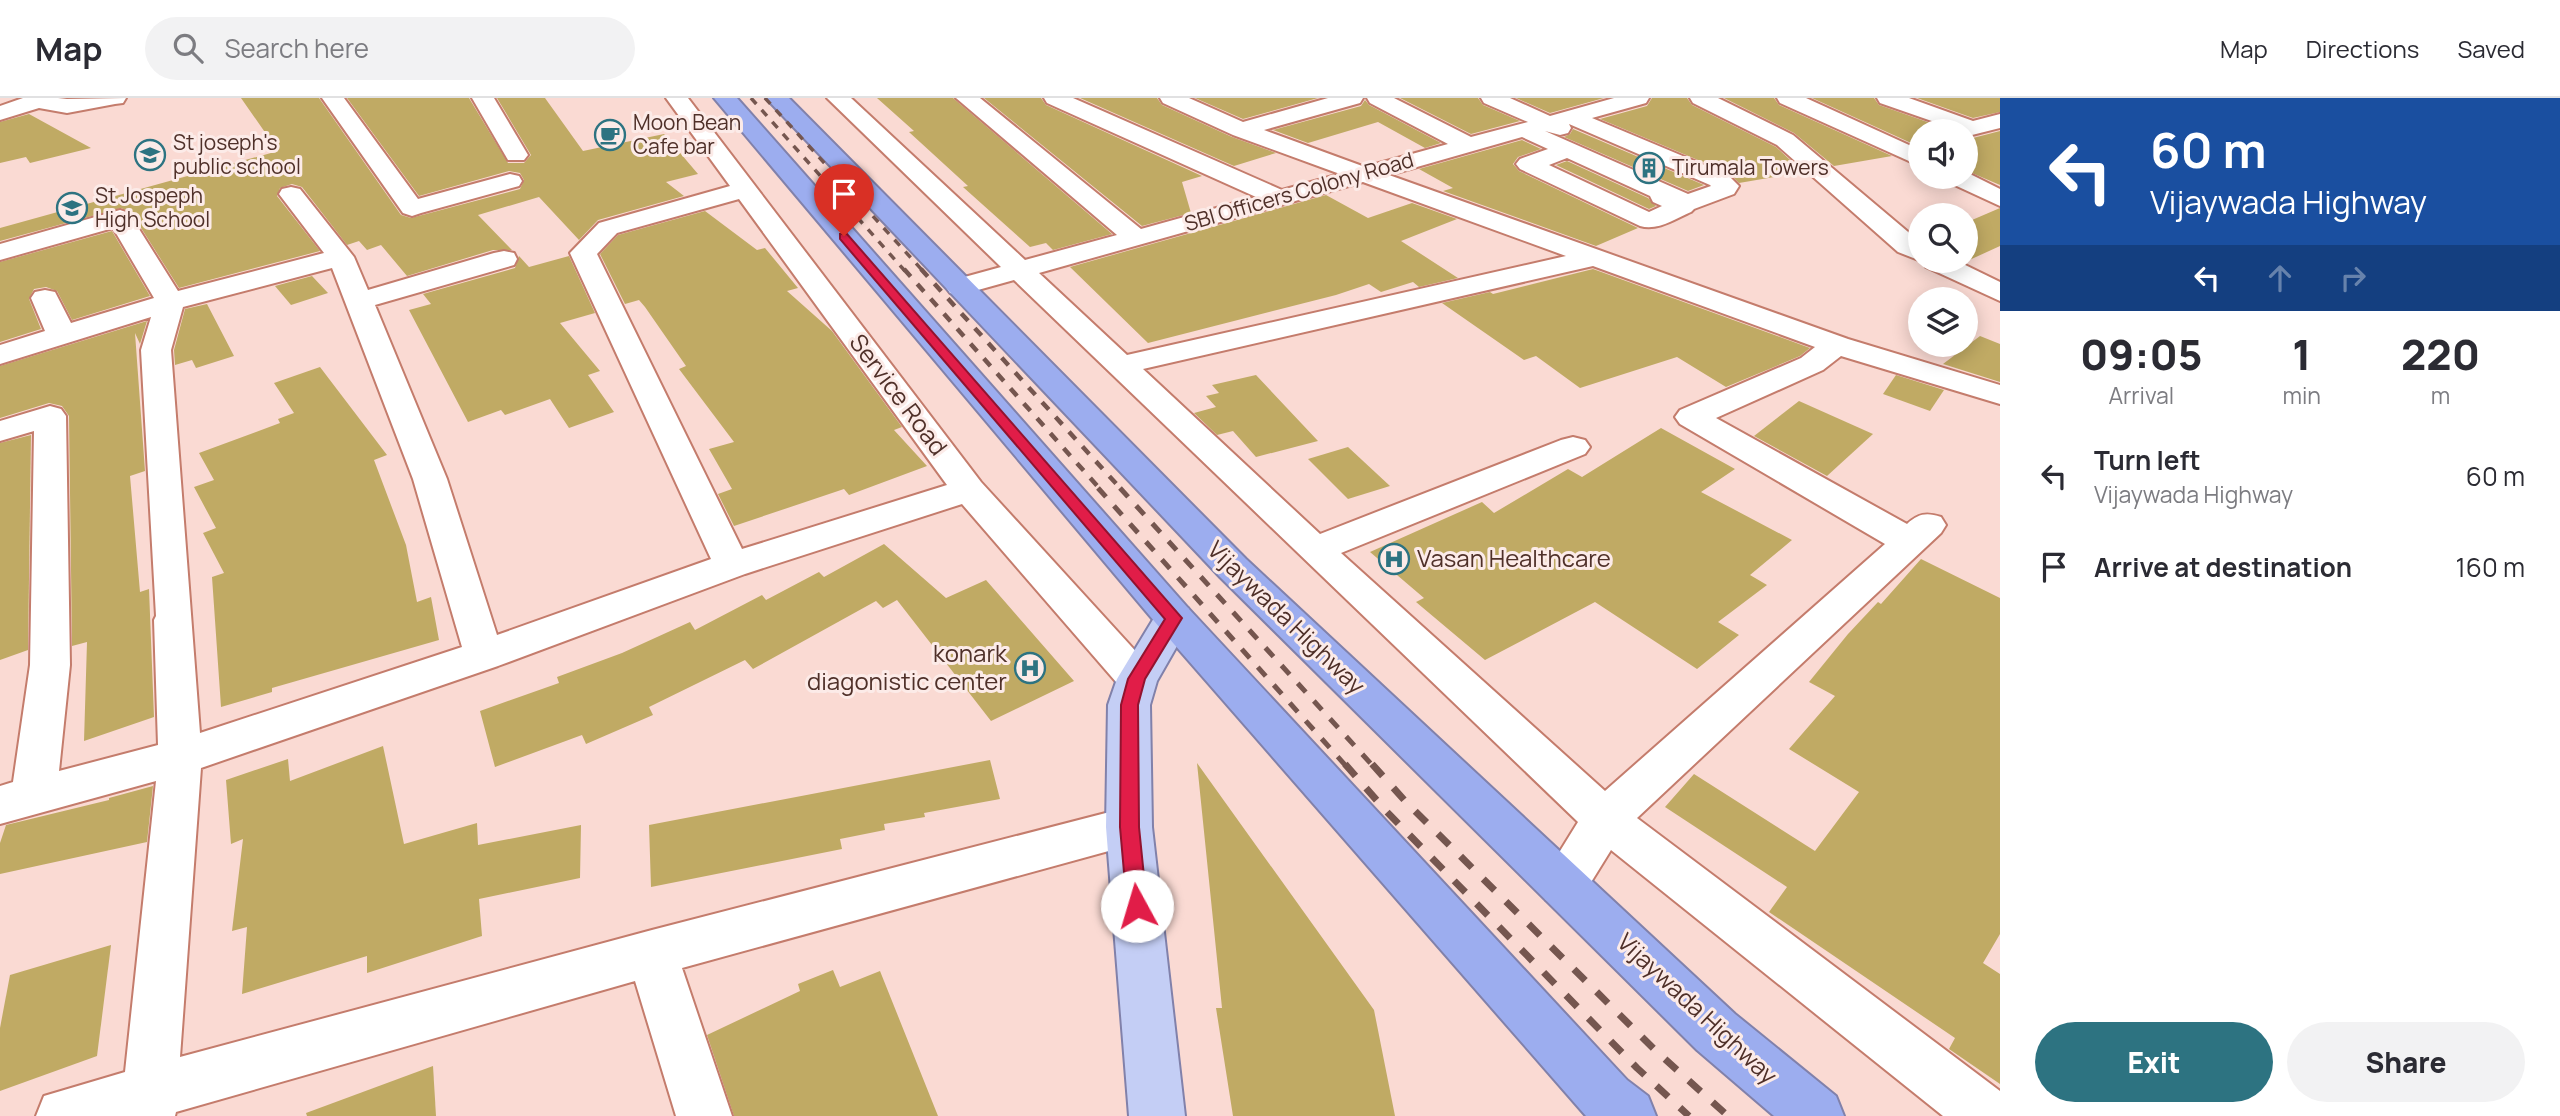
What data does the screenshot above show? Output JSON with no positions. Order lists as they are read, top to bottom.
{
  "streets": {
    "highway": ["Vijaywada Highway"],
    "street": ["SBI Officers Colony Road", "Service Road"]
  },
  "crossings": [
    ["SBI Officers Colony Road", "Vijaywada Highway"]
  ],
  "places": {
    "cafe": ["Moon Bean Cafe bar"],
    "school or university": ["St joseph's public school", "St Jospeph High School"],
    "building": ["Tirumala Towers"],
    "hospital": ["Vasan Healthcare", "konark diagonistic center"]
  },
  "page": {
    "header": "Map",
    "search": "Search here",
    "nav": ["Map", "Directions", "Saved"],
    "turn": ["60 m", "Vijaywada Highway"],
    "eta": [
      "09:05",
      "Arrival",
      "1",
      "min",
      "220",
      "m"
    ],
    "list": [
      {
        "name": "Turn left",
        "note": "Vijaywada Highway",
        "value": "60 m"
      },
      {
        "name": "Arrive at destination",
        "value": "160 m"
      }
    ],
    "buttons": ["Exit", "Share"]
  }
}
